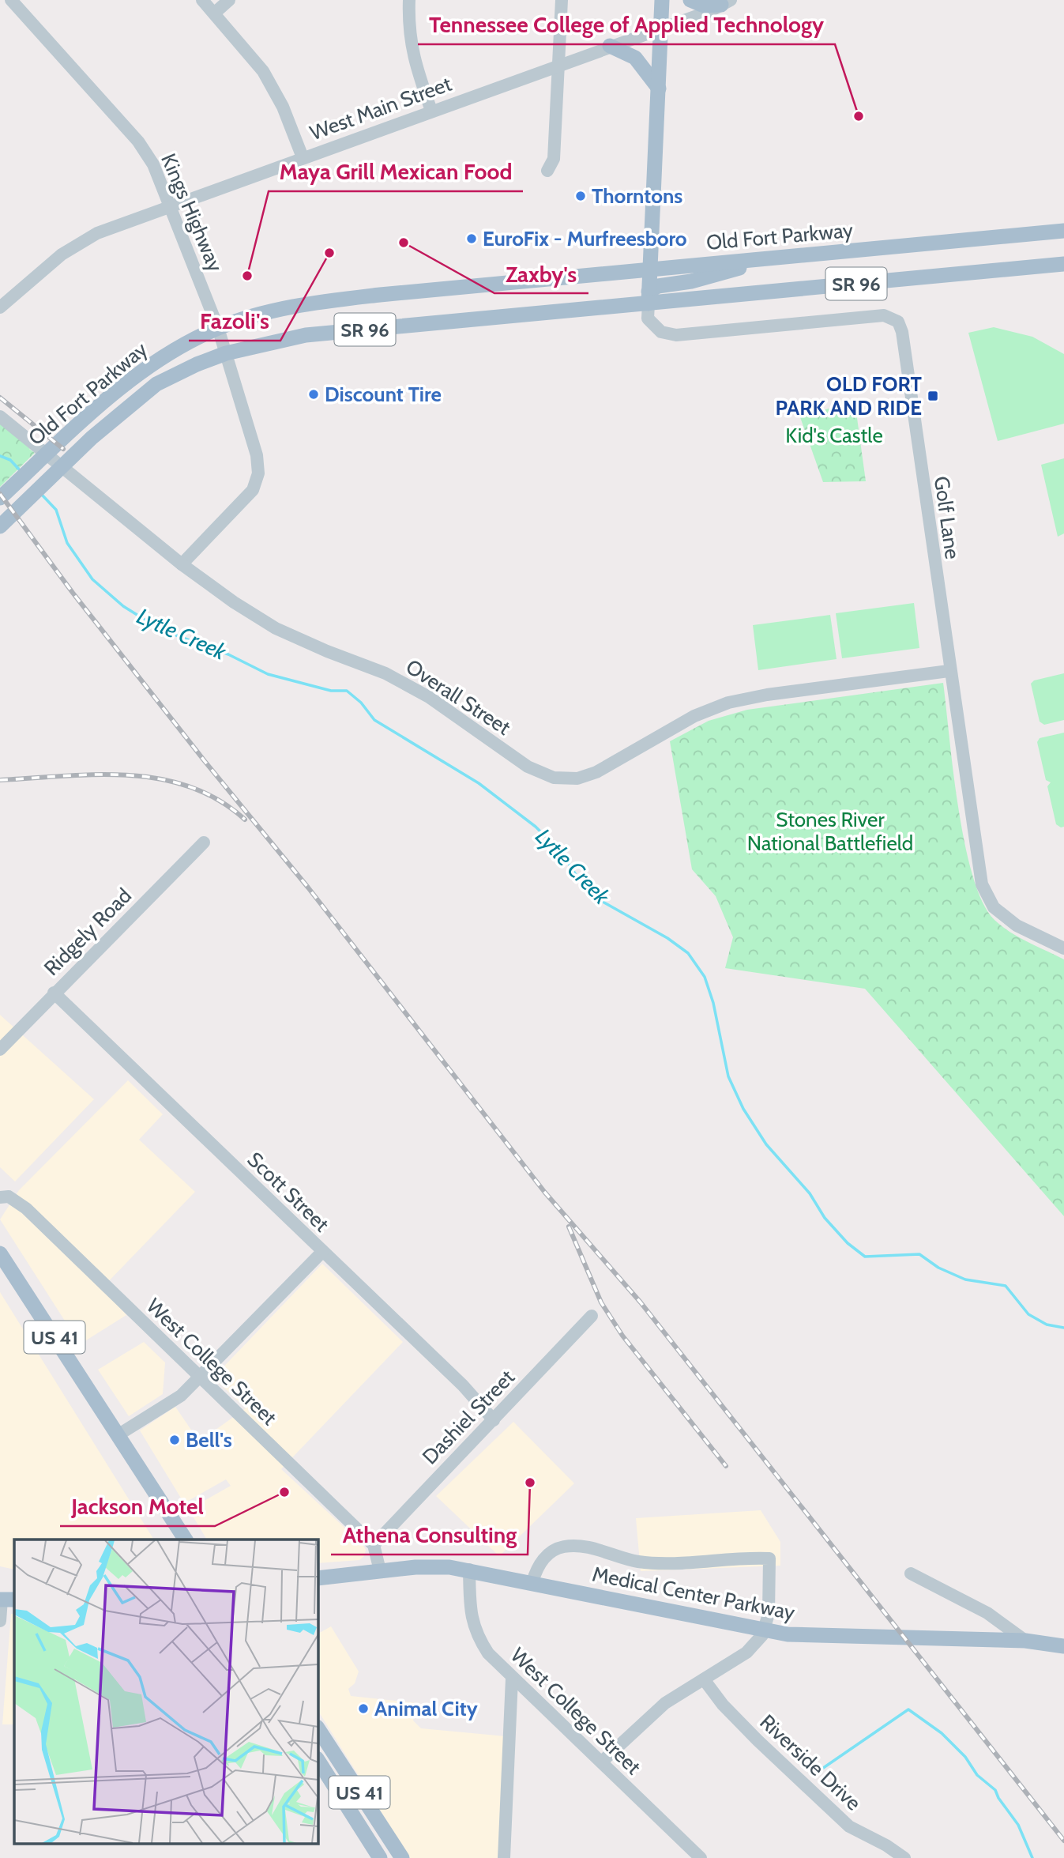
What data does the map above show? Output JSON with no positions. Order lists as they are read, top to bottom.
{
  "streets": {
    "main road": [
      "Old Fort Parkway",
      "SR 96",
      "US 41",
      "Medical Center Parkway"
    ],
    "street": [
      "West Main Street",
      "Kings Highway",
      "Golf Lane",
      "Overall Street",
      "Ridgely Road",
      "Scott Street",
      "West College Street",
      "Dashiel Street",
      "Riverside Drive"
    ]
  },
  "crossings": [
    ["West Main Street", "Kings Highway"],
    ["Kings Highway", "Old Fort Parkway"],
    ["Kings Highway", "Overall Street"],
    ["Old Fort Parkway", "Golf Lane"],
    ["Golf Lane", "Overall Street"],
    ["Ridgely Road", "Scott Street"],
    ["Scott Street", "Dashiel Street"],
    ["West College Street", "Dashiel Street"],
    ["West College Street", "Medical Center Parkway"]
  ],
  "water": ["Lytle Creek"],
  "parks": ["Kid's Castle", "Stones River National Battlefield"],
  "places": {
    "other": [
      "Tennessee College of Applied Technology",
      "Thorntons",
      "EuroFix - Murfreesboro",
      "Zaxby's",
      "Fazoli's",
      "Maya Grill Mexican Food",
      "Discount Tire",
      "Bell's",
      "Athena Consulting",
      "Jackson Motel",
      "Animal City"
    ],
    "transit": ["OLD FORT PARK AND RIDE"]
  }
}
